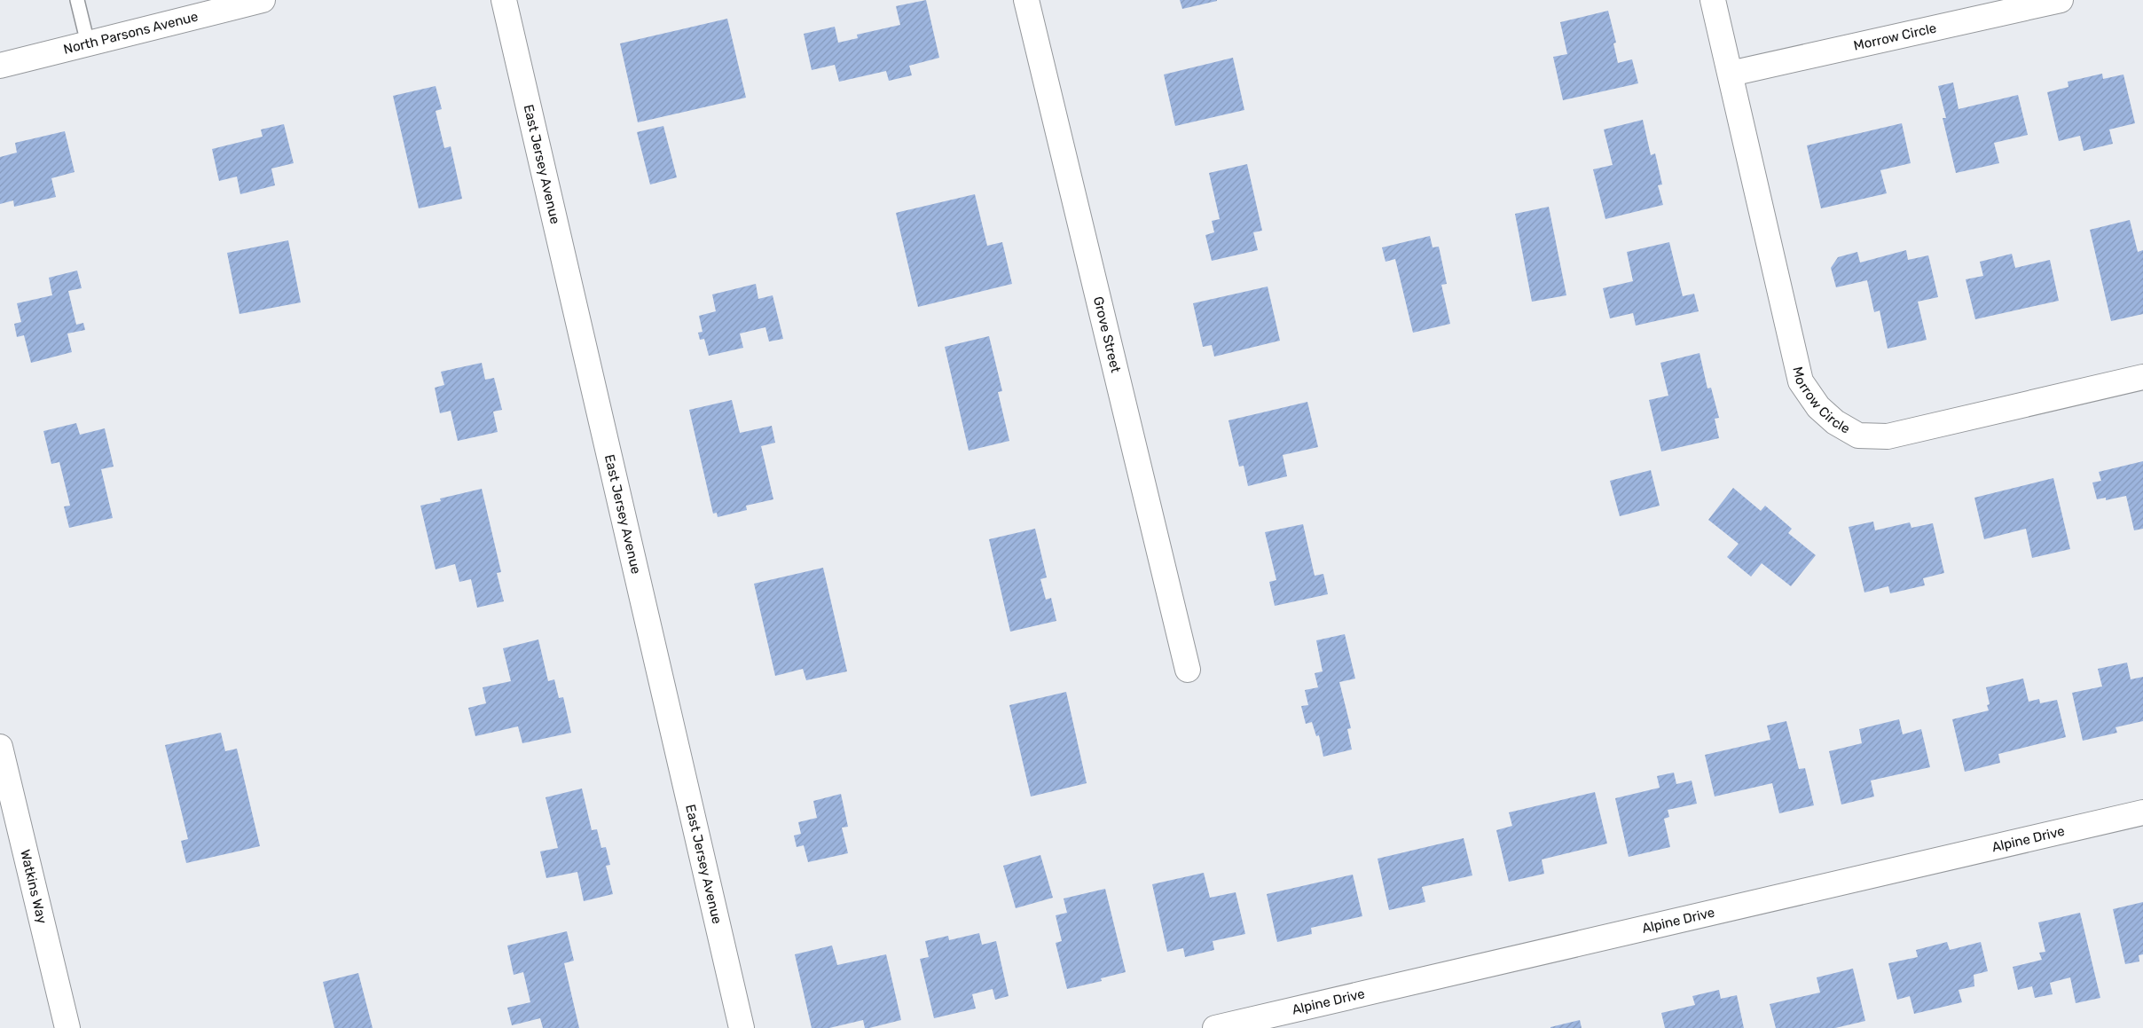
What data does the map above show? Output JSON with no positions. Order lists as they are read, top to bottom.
{
  "streets": {
    "street": [
      "North Parsons Avenue",
      "Morrow Circle",
      "East Jersey Avenue",
      "Grove Street",
      "Alpine Drive",
      "Watkins Way"
    ]
  }
}
